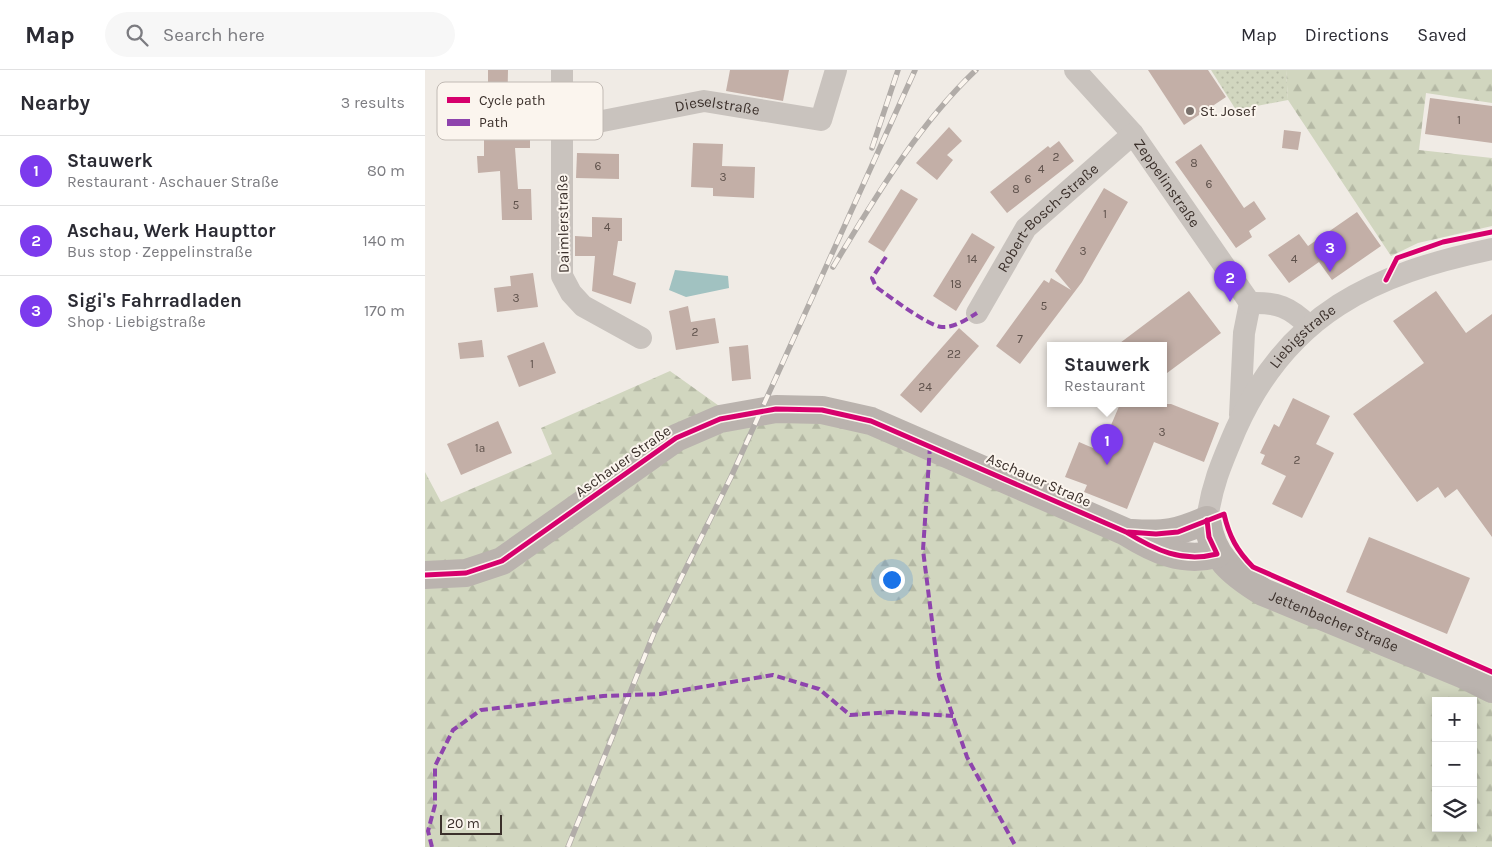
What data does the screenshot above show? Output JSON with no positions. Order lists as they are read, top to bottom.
{
  "streets": {
    "street": [
      "Dieselstraße",
      "Zeppelinstraße",
      "Robert-Bosch-Straße",
      "Daimlerstraße",
      "Liebigstraße",
      "Aschauer Straße",
      "Jettenbacher Straße"
    ]
  },
  "crossings": [
    ["Zeppelinstraße", "Robert-Bosch-Straße"],
    ["Liebigstraße", "Aschauer Straße"],
    ["Liebigstraße", "Jettenbacher Straße"],
    ["Aschauer Straße", "Jettenbacher Straße"]
  ],
  "places": ["St. Josef"],
  "house_numbers": [
    "1",
    "2",
    "8",
    "6",
    "4",
    "3",
    "6",
    "6",
    "8",
    "5",
    "1",
    "4",
    "3",
    "14",
    "4",
    "18",
    "3",
    "5",
    "2",
    "7",
    "22",
    "1",
    "24",
    "3",
    "1a",
    "2"
  ],
  "legend": ["Cycle path", "Path"],
  "scale_bar": "20 m",
  "page": {
    "header": "Map",
    "search": "Search here",
    "nav": ["Map", "Directions", "Saved"],
    "heading": ["Nearby", "3 results"],
    "list": [
      {
        "mark": "1",
        "name": "Stauwerk",
        "note": "Restaurant · Aschauer Straße",
        "value": "80 m"
      },
      {
        "mark": "2",
        "name": "Aschau, Werk Haupttor",
        "note": "Bus stop · Zeppelinstraße",
        "value": "140 m"
      },
      {
        "mark": "3",
        "name": "Sigi's Fahrradladen",
        "note": "Shop · Liebigstraße",
        "value": "170 m"
      }
    ],
    "pins": ["3", "2", "1"],
    "popup": ["Stauwerk", "Restaurant"],
    "map_buttons": ["+", "−"],
    "scale": "20 m"
  }
}
